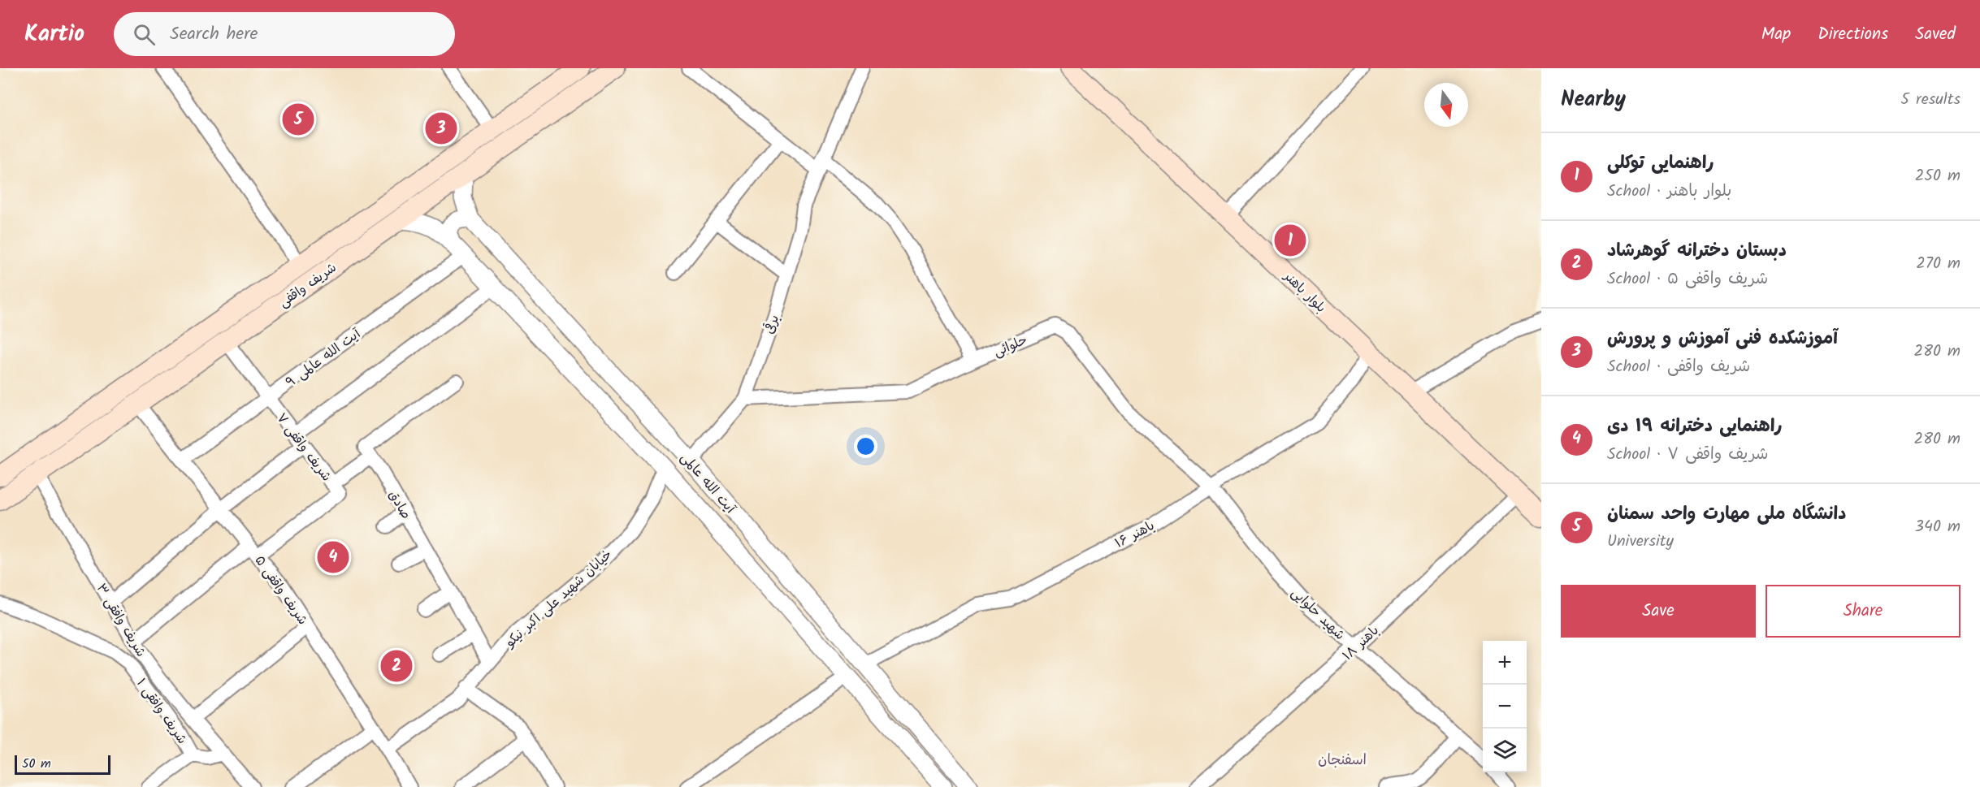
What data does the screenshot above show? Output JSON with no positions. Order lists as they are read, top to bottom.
{
  "streets": {
    "main road": ["شریف واقفی", "بلوار باهنر"],
    "street": [
      "برقی",
      "حلوائی",
      "آیت الله عالمی ۹",
      "شریف واقفی ۷",
      "آیت الله عالمی",
      "صادق",
      "باهنر ۱۶",
      "شریف واقفی ۵",
      "خیابان شهید علی اکبر نیکو",
      "شهید حلوایی",
      "شریف وافقی ۳",
      "باهنر ۱۸",
      "شریف وافقی ۱"
    ]
  },
  "crossings": [
    ["شریف واقفی", "شریف واقفی ۷"],
    ["شریف واقفی", "آیت الله عالمی"],
    ["شریف واقفی", "شریف واقفی ۵"],
    ["شریف واقفی", "شریف وافقی ۳"],
    ["بلوار باهنر", "باهنر ۱۶"],
    ["بلوار باهنر", "باهنر ۱۸"],
    ["برقی", "حلوائی"],
    ["برقی", "آیت الله عالمی"],
    ["حلوائی", "باهنر ۱۶"],
    ["حلوائی", "شهید حلوایی"],
    ["آیت الله عالمی ۹", "شریف واقفی ۷"],
    ["آیت الله عالمی ۹", "آیت الله عالمی"],
    ["آیت الله عالمی ۹", "شریف واقفی ۵"],
    ["شریف واقفی ۷", "شریف واقفی ۵"],
    ["آیت الله عالمی", "باهنر ۱۶"],
    ["آیت الله عالمی", "خیابان شهید علی اکبر نیکو"],
    ["صادق", "خیابان شهید علی اکبر نیکو"],
    ["باهنر ۱۶", "شهید حلوایی"],
    ["شریف واقفی ۵", "خیابان شهید علی اکبر نیکو"],
    ["شهید حلوایی", "باهنر ۱۸"],
    ["شریف وافقی ۳", "شریف وافقی ۱"]
  ],
  "districts": ["اسفنجان"],
  "scale_bar": "50 m",
  "north": "bottom",
  "page": {
    "header": "Kartio",
    "search": "Search here",
    "nav": ["Map", "Directions", "Saved"],
    "heading": ["Nearby", "5 results"],
    "pins": [
      "5",
      "3",
      "1",
      "4",
      "2"
    ],
    "list": [
      {
        "mark": "1",
        "name": "راهنمایی توکلی",
        "note": "School · بلوار باهنر",
        "value": "250 m"
      },
      {
        "mark": "2",
        "name": "دبستان دخترانه گوهرشاد",
        "note": "School · شریف واقفی ۵",
        "value": "270 m"
      },
      {
        "mark": "3",
        "name": "آموزشکده فنی آموزش و پرورش",
        "note": "School · شریف واقفی",
        "value": "280 m"
      },
      {
        "mark": "4",
        "name": "راهنمایی دخترانه ۱۹ دی",
        "note": "School · شریف واقفی ۷",
        "value": "280 m"
      },
      {
        "mark": "5",
        "name": "دانشگاه ملی مهارت واحد سمنان",
        "note": "University",
        "value": "340 m"
      }
    ],
    "buttons": ["Save", "Share"],
    "map_buttons": ["+", "−"],
    "scale": "50 m"
  }
}
